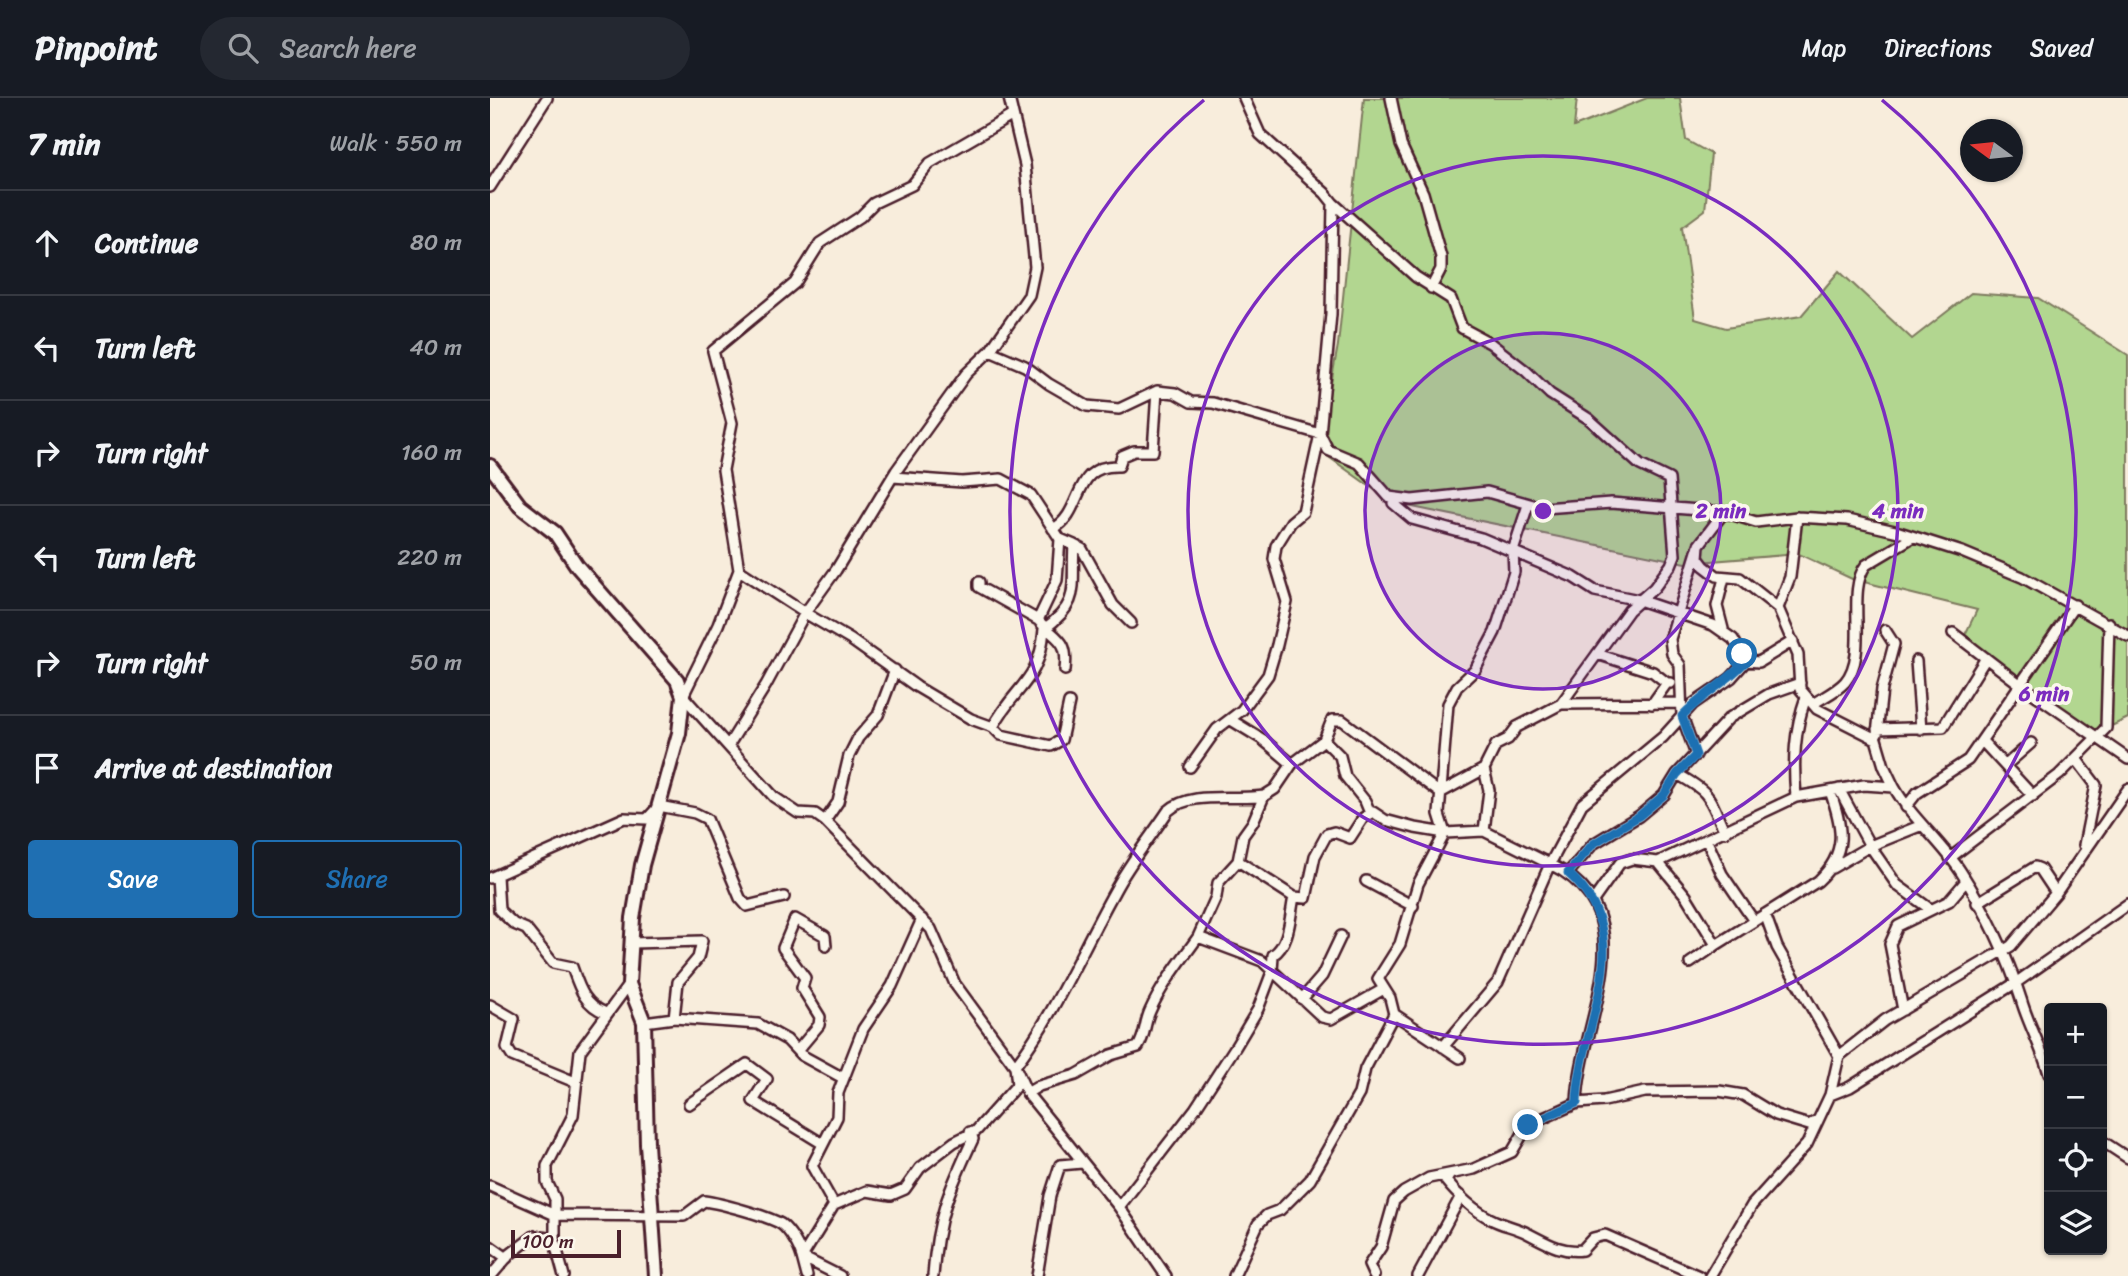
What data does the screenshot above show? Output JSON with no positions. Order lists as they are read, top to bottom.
{
  "scale_bar": "100 m",
  "north": "left",
  "page": {
    "header": "Pinpoint",
    "search": "Search here",
    "nav": ["Map", "Directions", "Saved"],
    "heading": ["7 min", "Walk · 550 m"],
    "list": [
      ["Continue", "80 m"],
      ["Turn left", "40 m"],
      ["Turn right", "160 m"],
      ["Turn left", "220 m"],
      ["Turn right", "50 m"],
      "Arrive at destination"
    ],
    "buttons": ["Save", "Share"],
    "map_buttons": ["+", "−"],
    "scale": "100 m"
  },
  "rings": ["2 min", "4 min", "6 min"]
}
